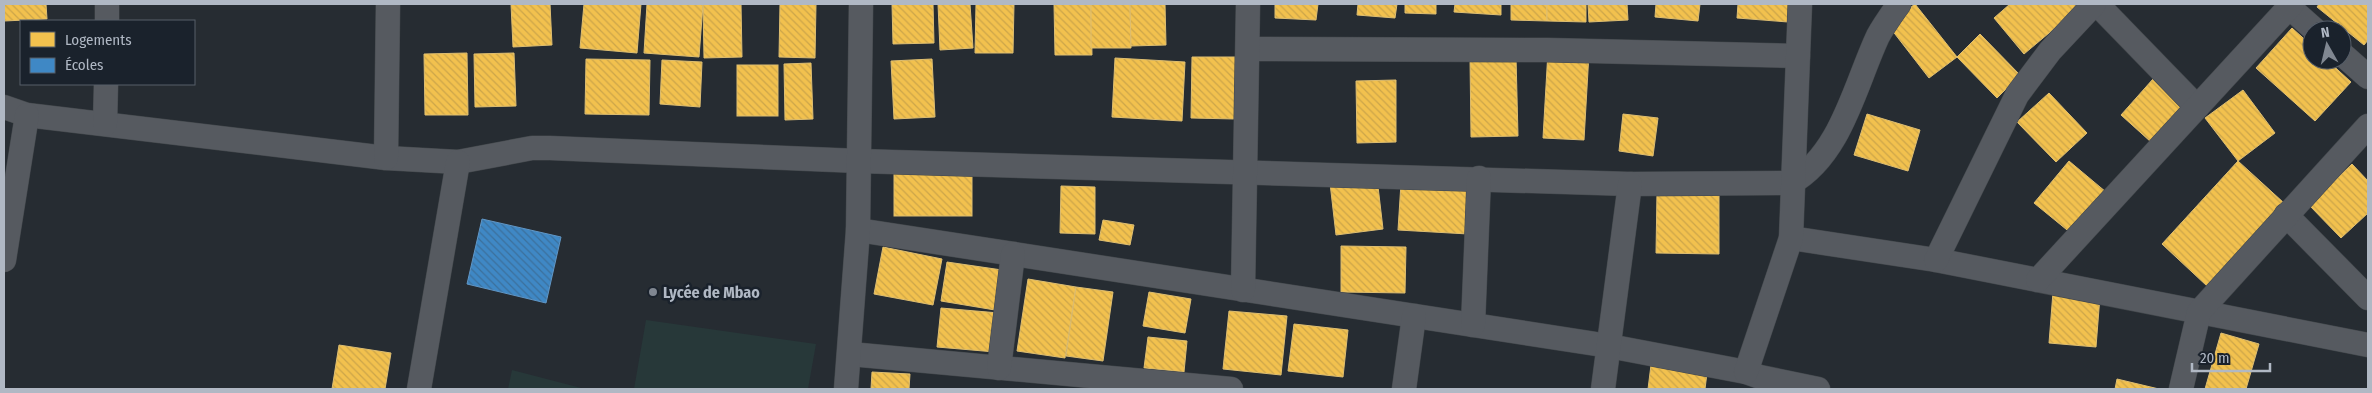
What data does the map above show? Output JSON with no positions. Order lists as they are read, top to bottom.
{
  "places": ["Lycée de Mbao"],
  "legend": ["Logements", "Écoles"],
  "scale_bar": "20 m",
  "north": "top"
}
